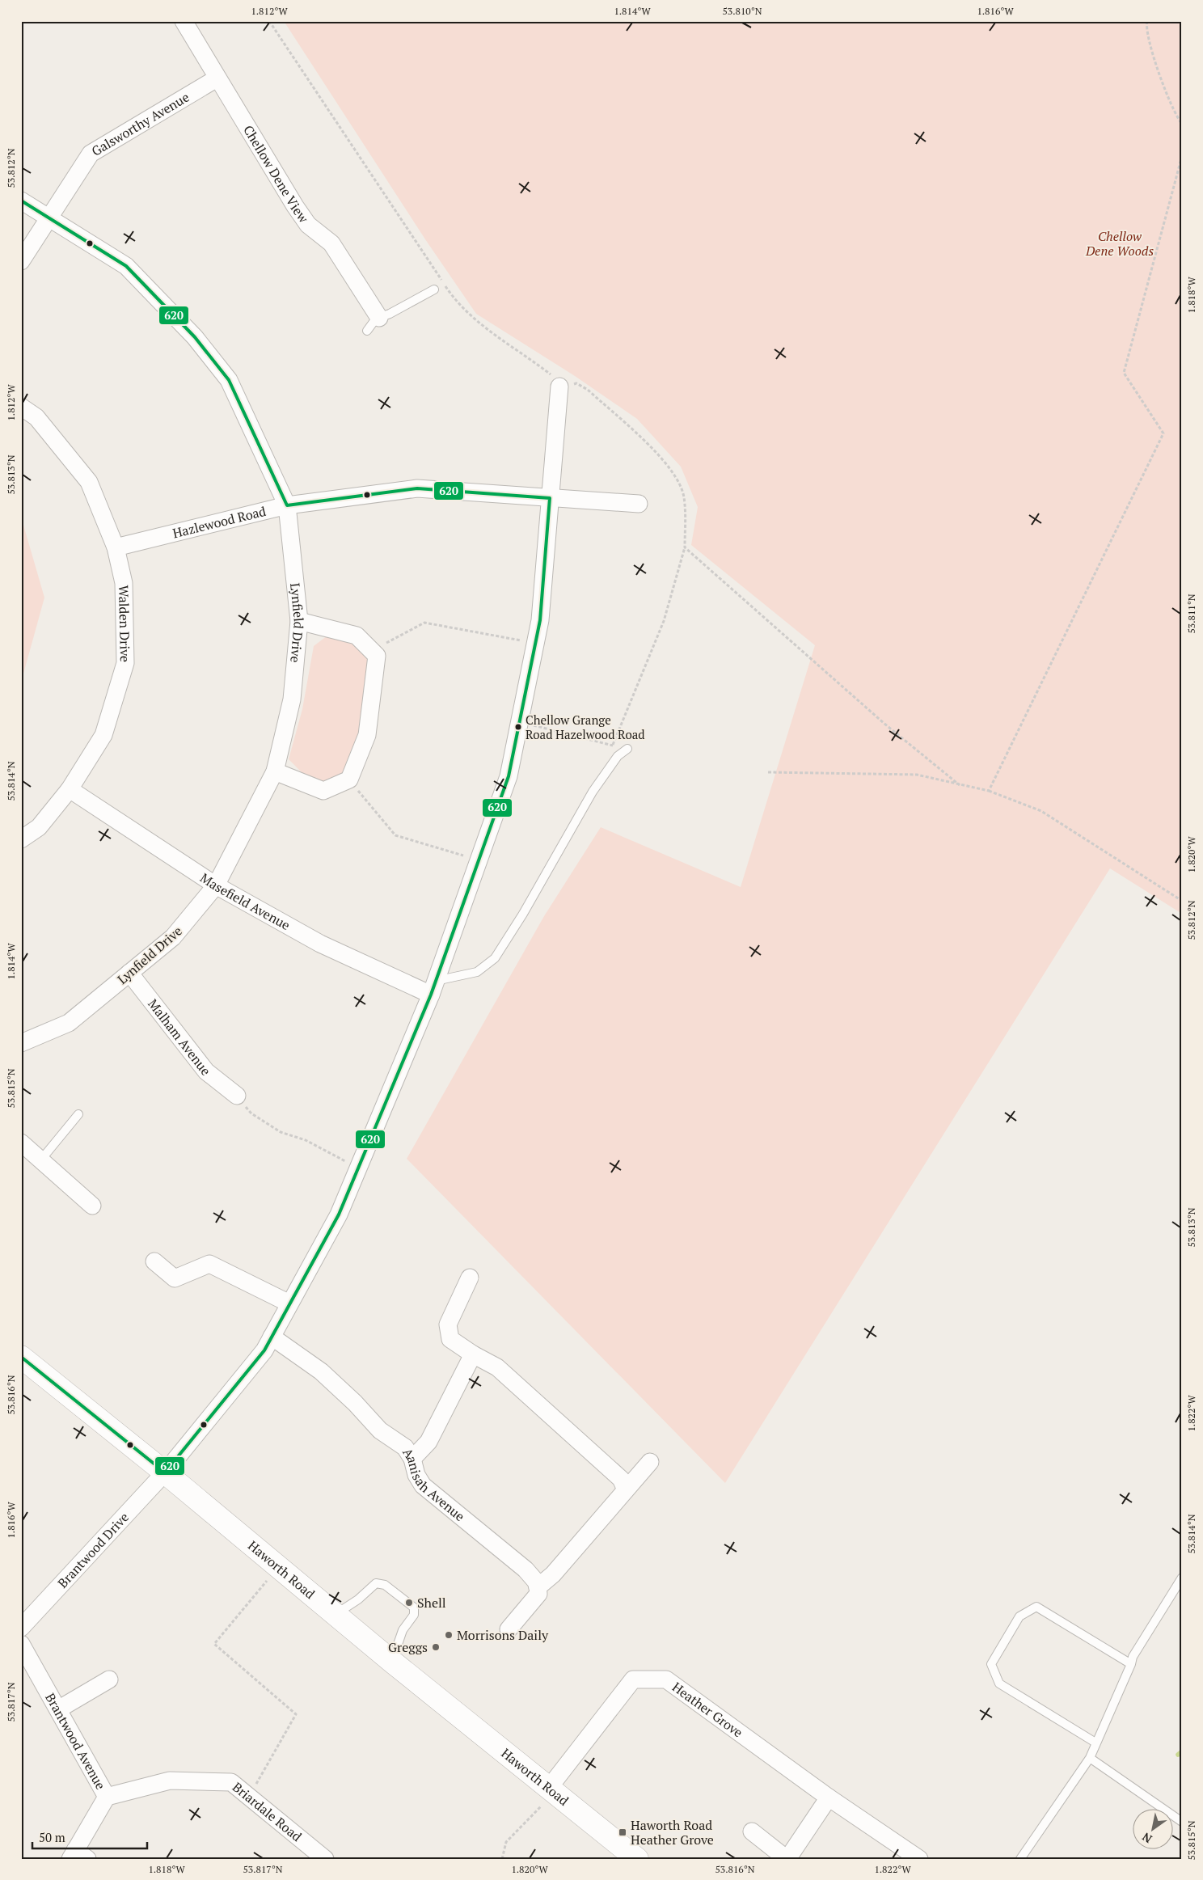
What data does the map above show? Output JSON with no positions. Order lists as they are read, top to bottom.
{
  "streets": {
    "main road": ["Haworth Road"],
    "street": [
      "Galsworthy Avenue",
      "Chellow Dene View",
      "Hazlewood Road",
      "Lynfield Drive",
      "Walden Drive",
      "Masefield Avenue",
      "Malham Avenue",
      "Aanisah Avenue",
      "Brantwood Drive",
      "Heather Grove",
      "Brantwood Avenue",
      "Briardale Road"
    ]
  },
  "crossings": [
    ["Galsworthy Avenue", "Chellow Dene View"],
    ["Galsworthy Avenue", "Lynfield Drive"],
    ["Hazlewood Road", "Lynfield Drive"],
    ["Hazlewood Road", "Walden Drive"],
    ["Hazlewood Road", "Brantwood Drive"],
    ["Lynfield Drive", "Masefield Avenue"],
    ["Lynfield Drive", "Malham Avenue"],
    ["Walden Drive", "Masefield Avenue"],
    ["Masefield Avenue", "Brantwood Drive"],
    ["Aanisah Avenue", "Brantwood Drive"],
    ["Brantwood Drive", "Haworth Road"],
    ["Haworth Road", "Heather Grove"],
    ["Brantwood Avenue", "Briardale Road"]
  ],
  "parks": ["Chellow Dene Woods"],
  "places": {
    "other": [
      "Chellow Grange Road Hazelwood Road",
      "Shell",
      "Morrisons Daily",
      "Greggs"
    ],
    "transit": ["Haworth Road Heather Grove"]
  },
  "lines": ["transit line 620"],
  "scale_bar": "50 m",
  "north": "bottom left",
  "coordinates": [
    "1.812°W",
    "1.814°W",
    "53.810°N",
    "1.816°W",
    "53.812°N",
    "1.818°W",
    "53.813°N",
    "53.811°N",
    "53.814°N",
    "1.820°W",
    "53.815°N",
    "53.816°N",
    "1.822°W",
    "53.817°N"
  ]
}
